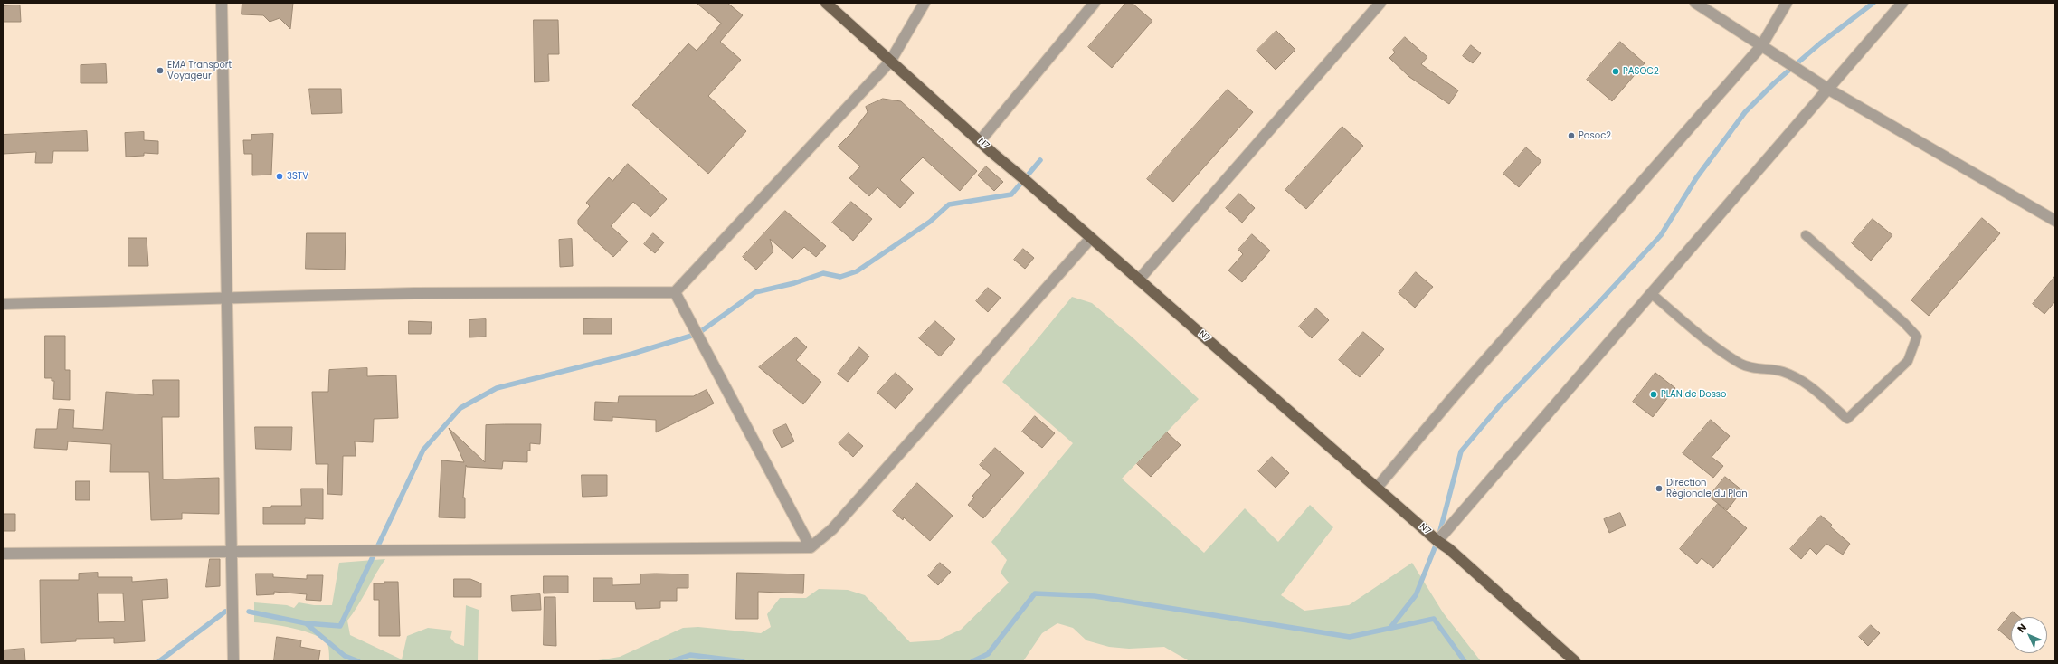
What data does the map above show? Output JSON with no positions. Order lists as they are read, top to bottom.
{
  "streets": {
    "main road": ["N7"]
  },
  "places": [
    "EMA Transport Voyageur",
    "PASOC2",
    "Pasoc2",
    "3STV",
    "PLAN de Dosso",
    "Direction Régionale du Plan"
  ],
  "north": "top left"
}
